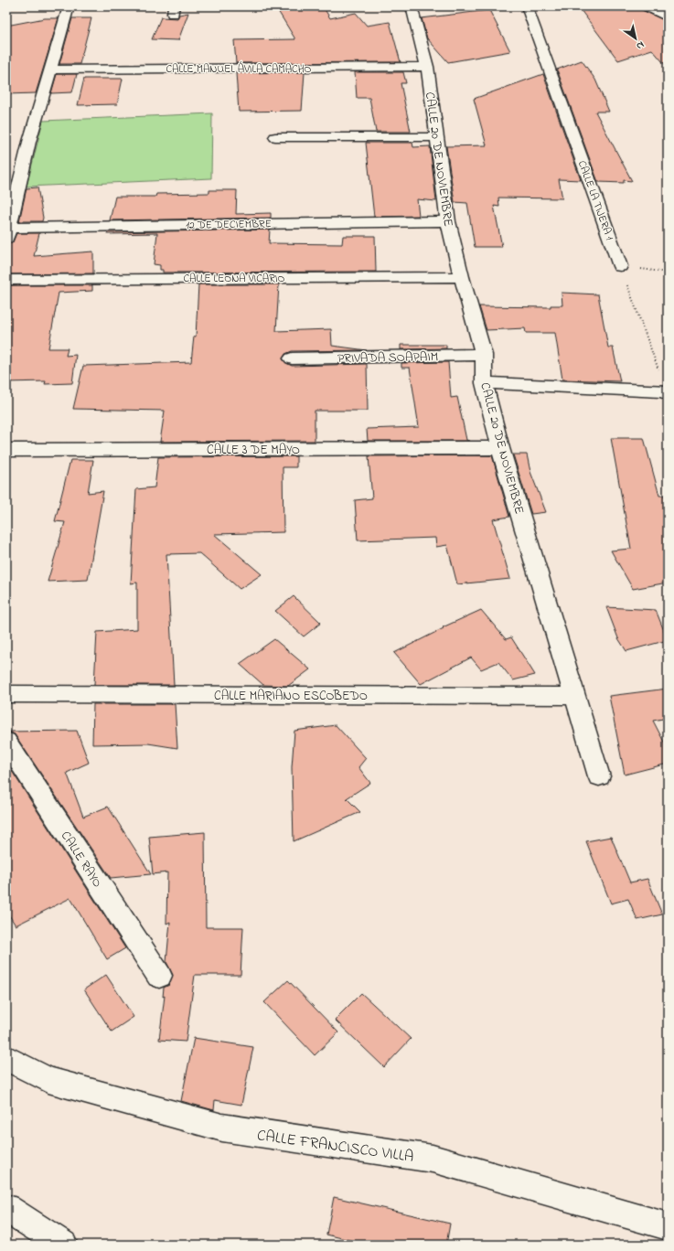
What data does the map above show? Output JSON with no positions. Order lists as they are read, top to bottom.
{
  "streets": {
    "street": [
      "CALLE MANUEL ÁVILA CAMACHO",
      "CALLE 20 DE NOVIEMBRE",
      "CALLE LA TIJERA 1",
      "12 DE DECIEMBRE",
      "CALLE LEONA VICARIO",
      "PRIVADA SOAPAIM",
      "CALLE 3 DE MAYO",
      "CALLE MARIANO ESCOBEDO",
      "CALLE RAYO",
      "CALLE FRANCISCO VILLA"
    ]
  },
  "crossings": [
    ["CALLE MANUEL ÁVILA CAMACHO", "CALLE 20 DE NOVIEMBRE"],
    ["CALLE 20 DE NOVIEMBRE", "12 DE DECIEMBRE"],
    ["CALLE 20 DE NOVIEMBRE", "CALLE LEONA VICARIO"],
    ["CALLE 20 DE NOVIEMBRE", "PRIVADA SOAPAIM"],
    ["CALLE 20 DE NOVIEMBRE", "CALLE 3 DE MAYO"],
    ["CALLE 20 DE NOVIEMBRE", "CALLE MARIANO ESCOBEDO"]
  ],
  "north": "bottom right"
}
